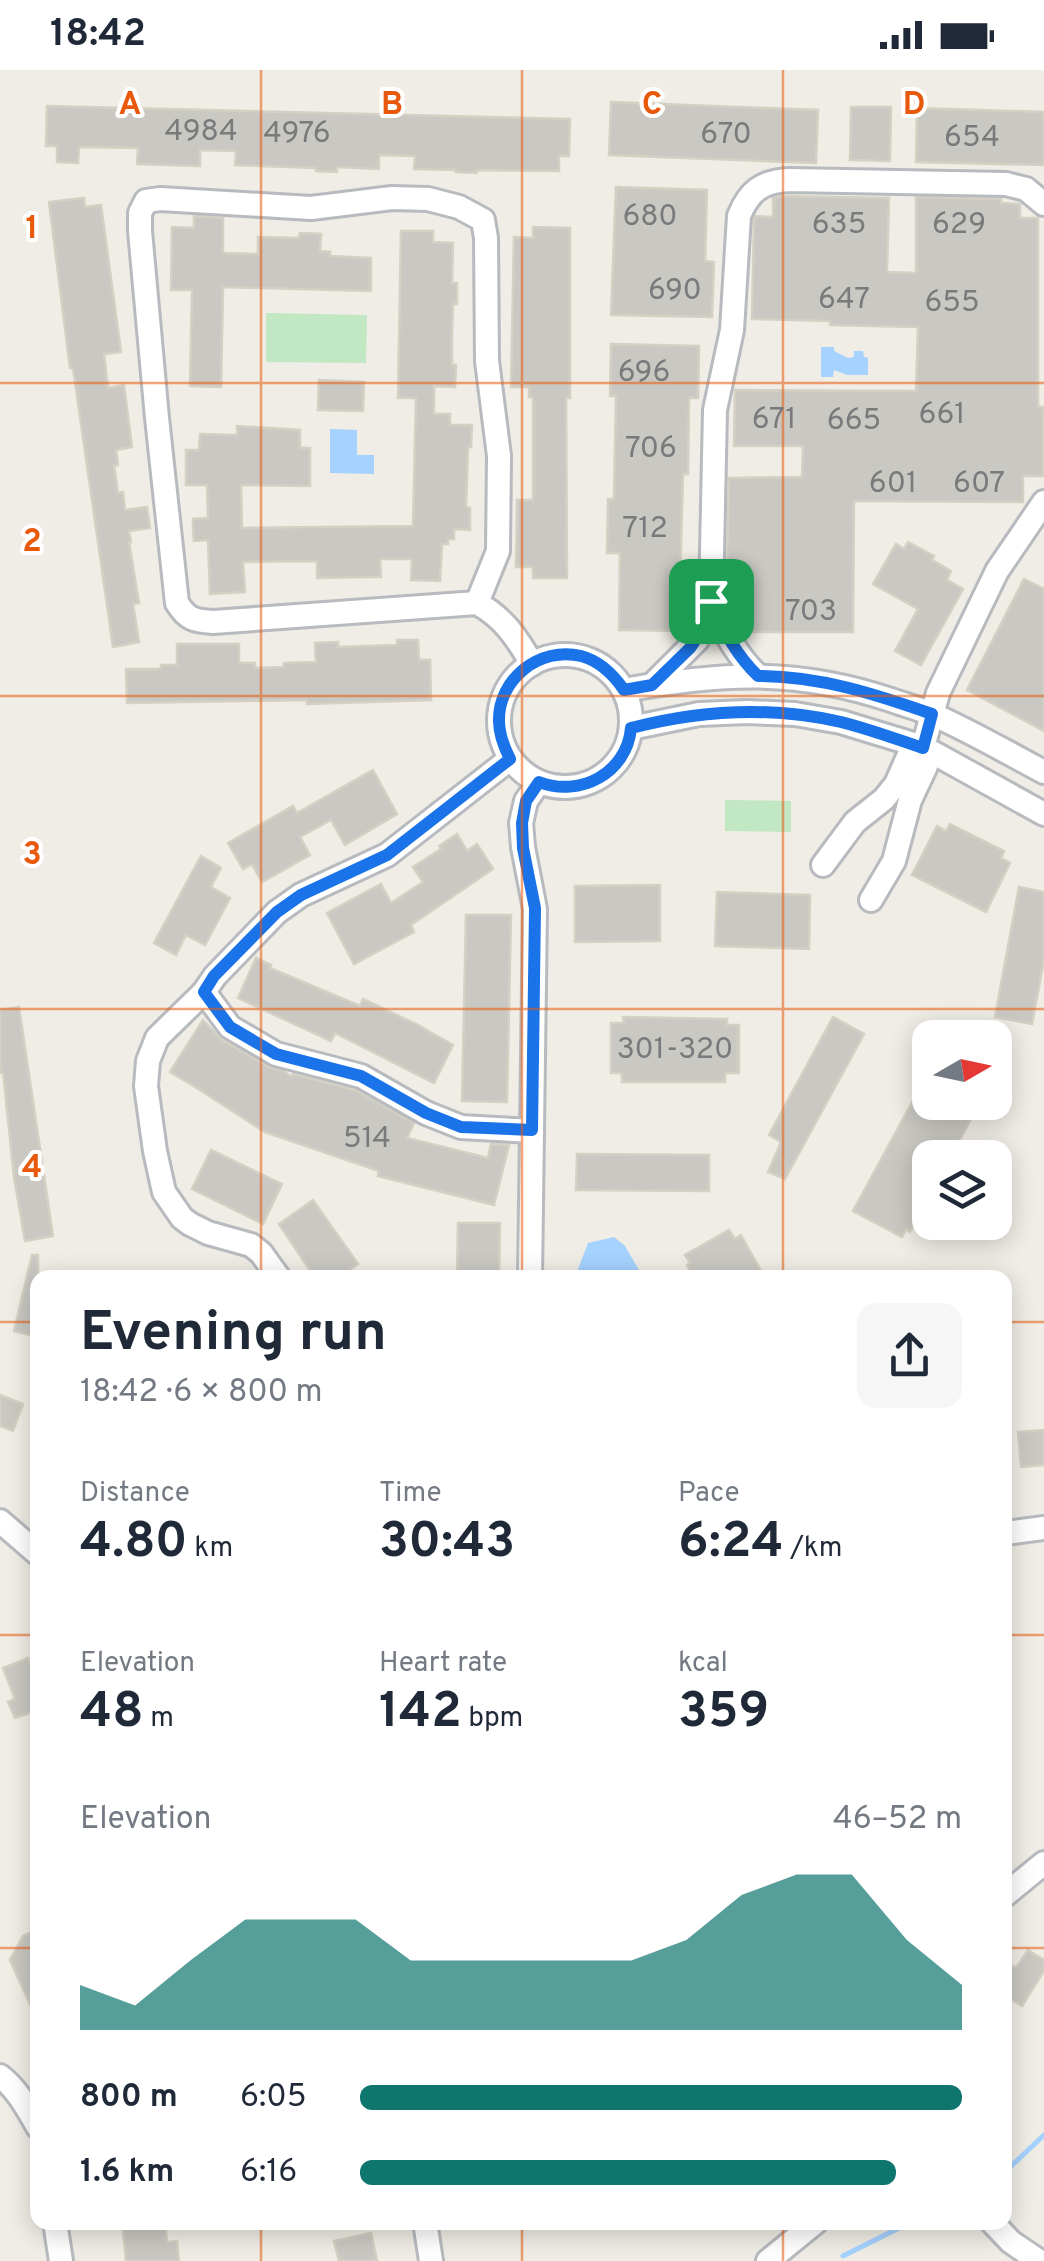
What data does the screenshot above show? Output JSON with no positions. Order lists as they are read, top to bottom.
{
  "house_numbers": [
    "4984",
    "4976",
    "670",
    "654",
    "680",
    "635",
    "629",
    "690",
    "647",
    "655",
    "696",
    "661",
    "671",
    "665",
    "706",
    "601",
    "607",
    "712",
    "703",
    "301-320",
    "514"
  ],
  "north": "right",
  "page": {
    "status": "18:42",
    "heading": ["Evening run", "18:42 · 6 × 800 m"],
    "stats": [
      ["Distance", "4.80 km"],
      ["Time", "30:43"],
      ["Pace", "6:24 /km"],
      ["Elevation", "48 m"],
      ["Heart rate", "142 bpm"],
      ["kcal", "359"]
    ],
    "chart": ["Elevation", "46–52 m"],
    "list": [
      {
        "name": "800 m",
        "note": "6:05"
      },
      {
        "name": "1.6 km",
        "note": "6:16"
      }
    ]
  },
  "grid": {
    "columns": [
      "A",
      "B",
      "C",
      "D"
    ],
    "rows": [
      "1",
      "2",
      "3",
      "4"
    ]
  }
}
